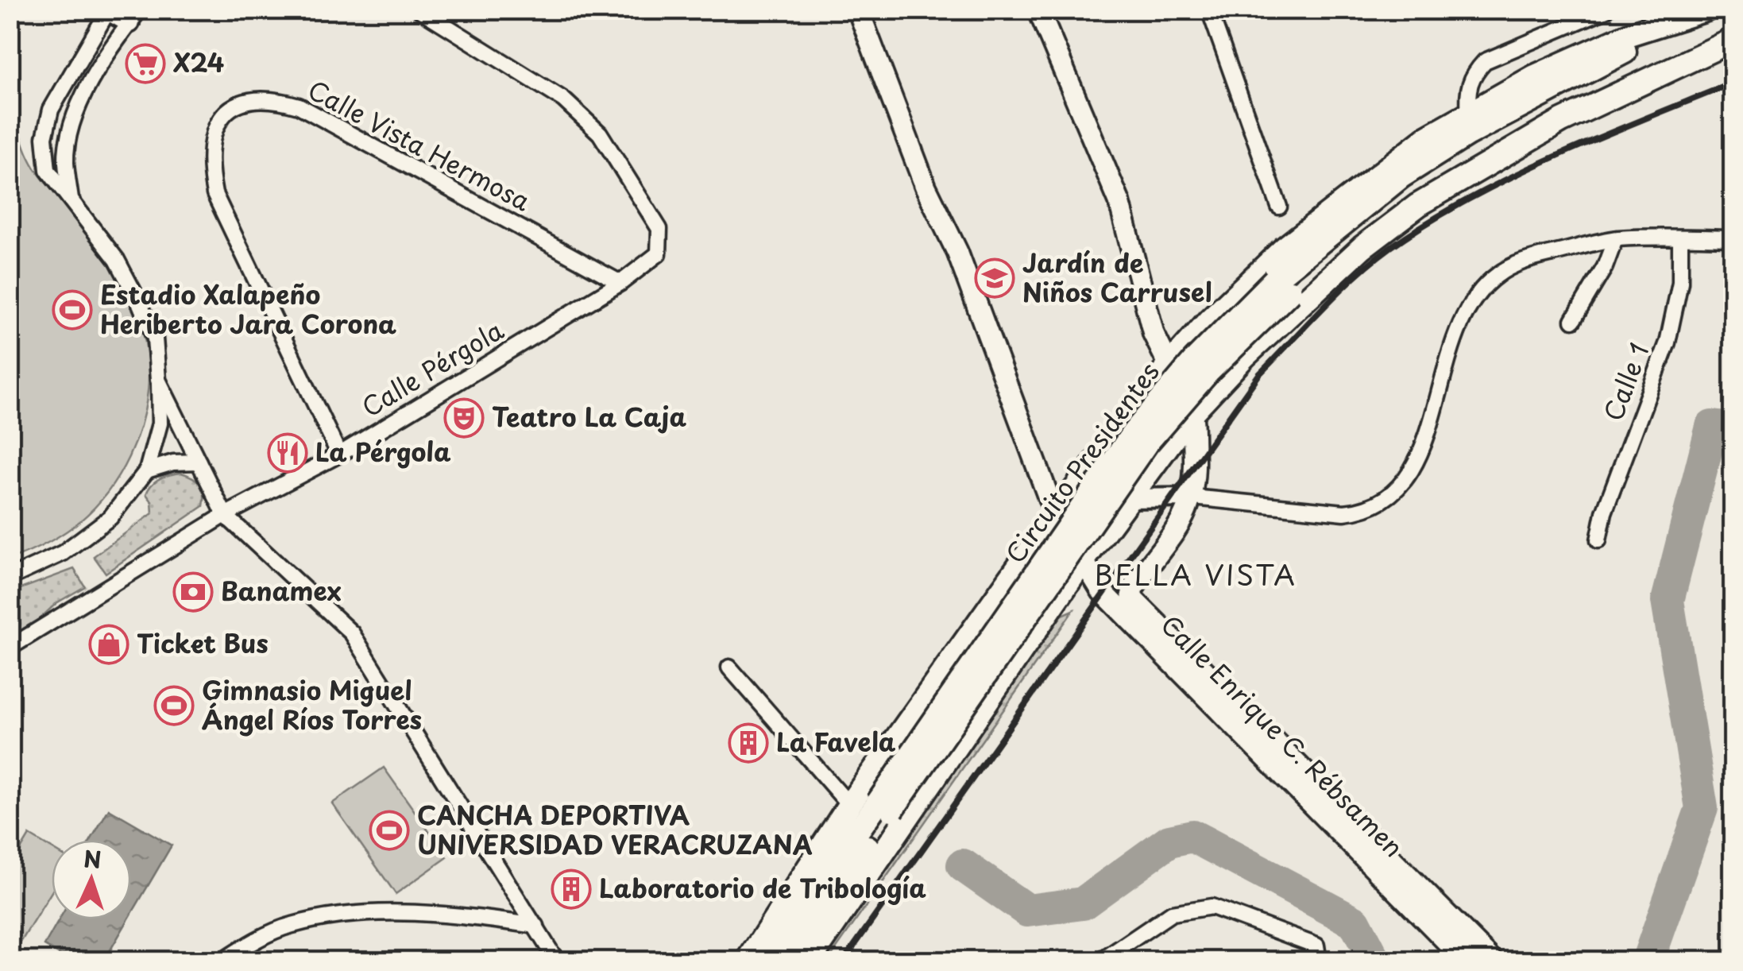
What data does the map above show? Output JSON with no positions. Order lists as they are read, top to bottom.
{
  "streets": {
    "main road": ["Circuito Presidentes", "Calle Enrique C. Rébsamen"],
    "street": ["Calle Vista Hermosa", "Calle Pérgola", "Calle 1"]
  },
  "crossings": [
    ["Calle Vista Hermosa", "Calle Pérgola"]
  ],
  "districts": ["BELLA VISTA"],
  "places": {
    "supermarket": ["X24"],
    "school or university": ["Jardín de Niños Carrusel"],
    "sports": ["Estadio Xalapeño Heriberto Jara Corona", "Gimnasio Miguel Ángel Ríos Torres", "CANCHA DEPORTIVA UNIVERSIDAD VERACRUZANA"],
    "theatre": ["Teatro La Caja"],
    "restaurant": ["La Pérgola"],
    "bank": ["Banamex"],
    "shop": ["Ticket Bus"],
    "building": ["La Favela", "Laboratorio de Tribología"]
  },
  "north": "top"
}
